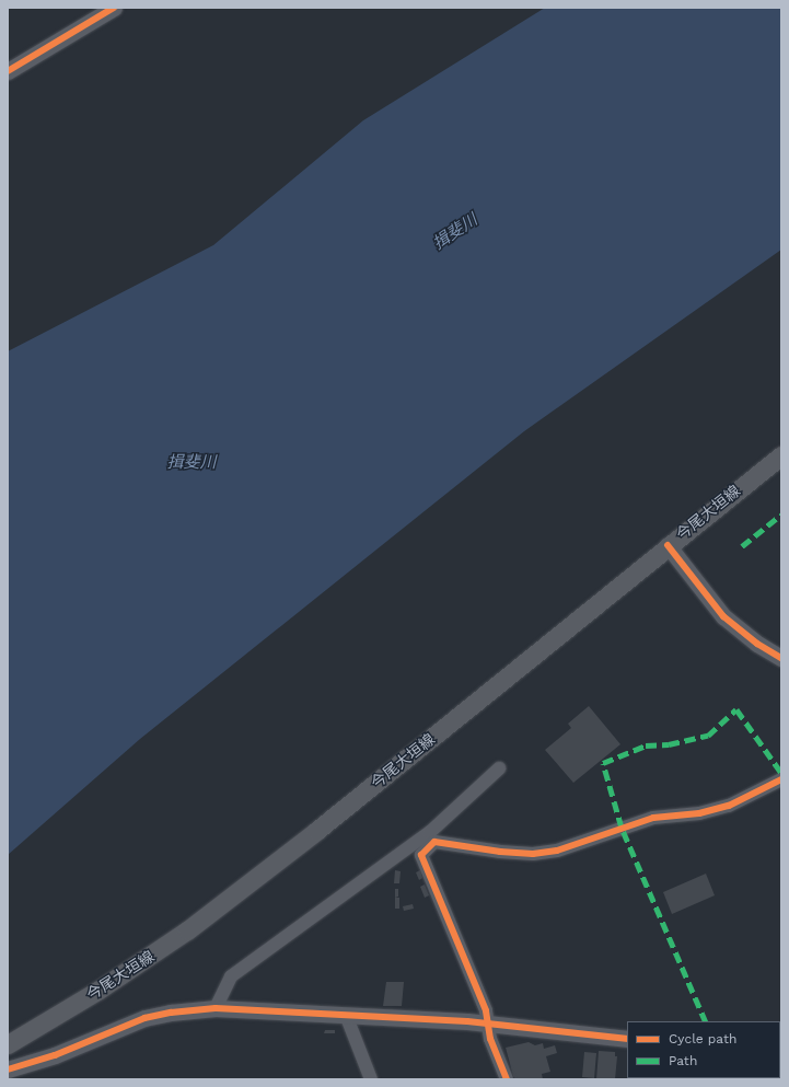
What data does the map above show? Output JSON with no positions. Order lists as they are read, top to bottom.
{
  "streets": {
    "main road": ["今尾大垣線"]
  },
  "water": ["揖斐川"],
  "legend": ["Cycle path", "Path"]
}
